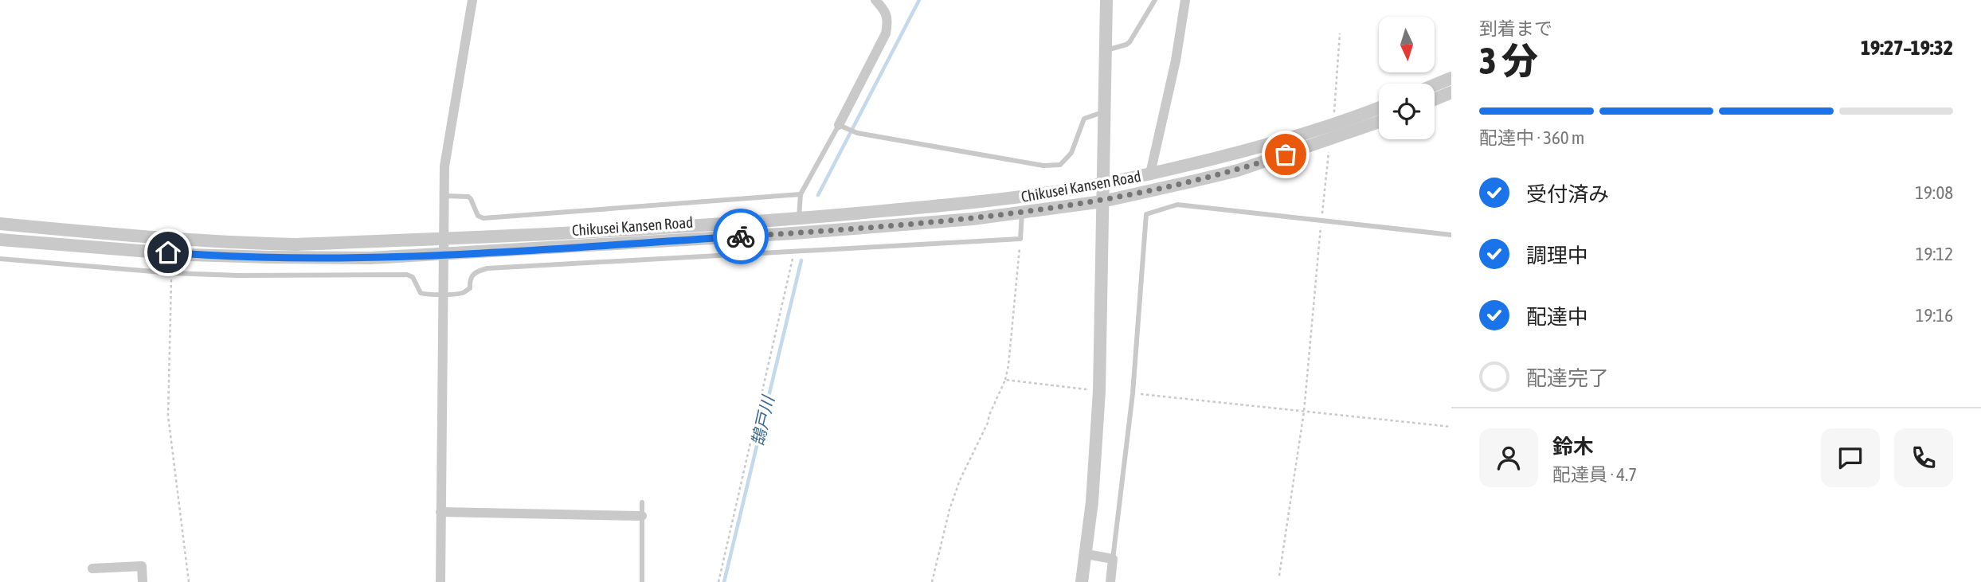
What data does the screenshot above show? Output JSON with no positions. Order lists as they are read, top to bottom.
{
  "streets": {
    "street": ["Chikusei Kansen Road"]
  },
  "water": ["鵠戸川"],
  "north": "bottom",
  "page": {
    "heading": ["3 分", "到着まで", "19:27–19:32"],
    "panel": ["鈴木", "配達員 · 4.7"],
    "bar": "配達中 · 360 m",
    "list": [
      ["受付済み", "19:08"],
      ["調理中", "19:12"],
      ["配達中", "19:16"],
      "配達完了"
    ]
  }
}
